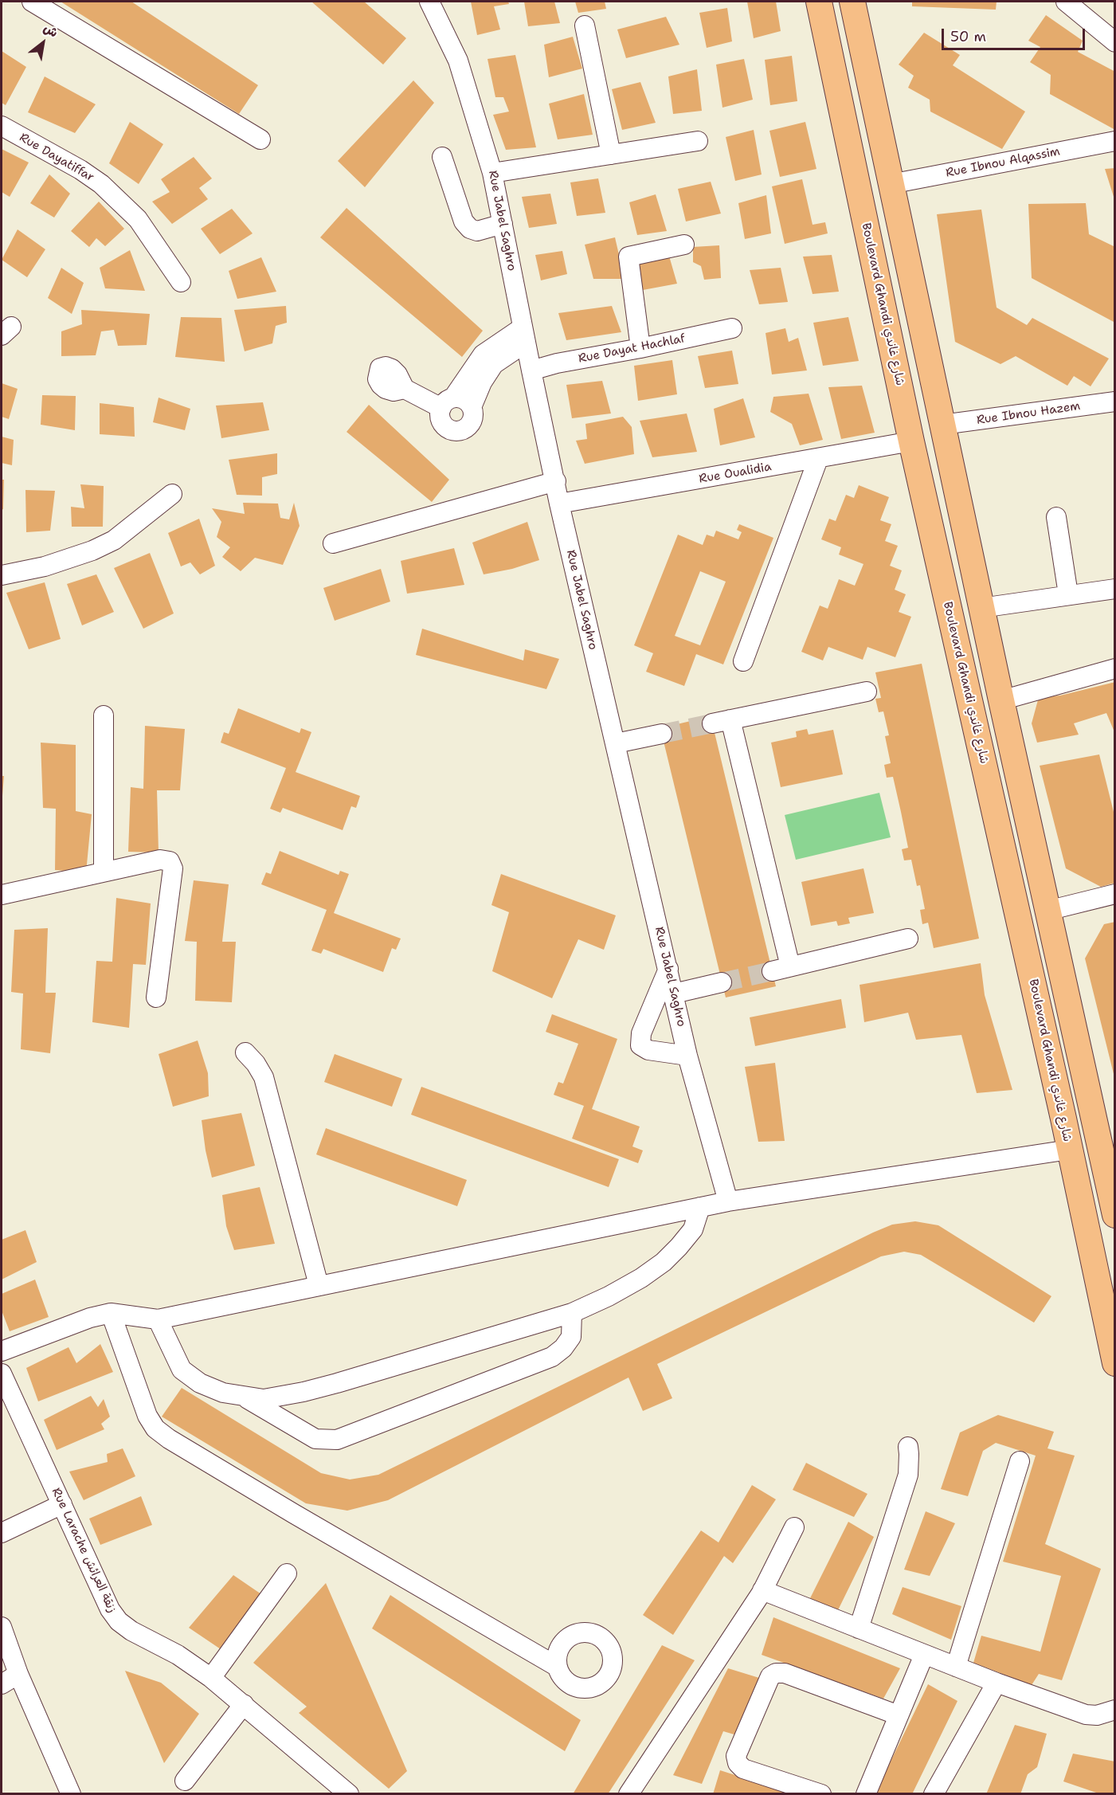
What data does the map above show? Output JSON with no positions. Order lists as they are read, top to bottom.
{
  "streets": {
    "main road": ["Boulevard Ghandi شارع غاندي"],
    "street": [
      "Rue Dayatiffar",
      "Rue Ibnou Alqassim",
      "Rue Jabel Saghro",
      "Rue Dayat Hachlaf",
      "Rue Ibnou Hazem",
      "Rue Oualidia",
      "Rue Larache زنقة العرائش"
    ]
  },
  "crossings": [
    ["Rue Jabel Saghro", "Rue Dayat Hachlaf"],
    ["Rue Jabel Saghro", "Rue Oualidia"],
    ["Boulevard Ghandi شارع غاندي", "Rue Oualidia"]
  ],
  "scale_bar": "50 m",
  "north": "top right"
}
